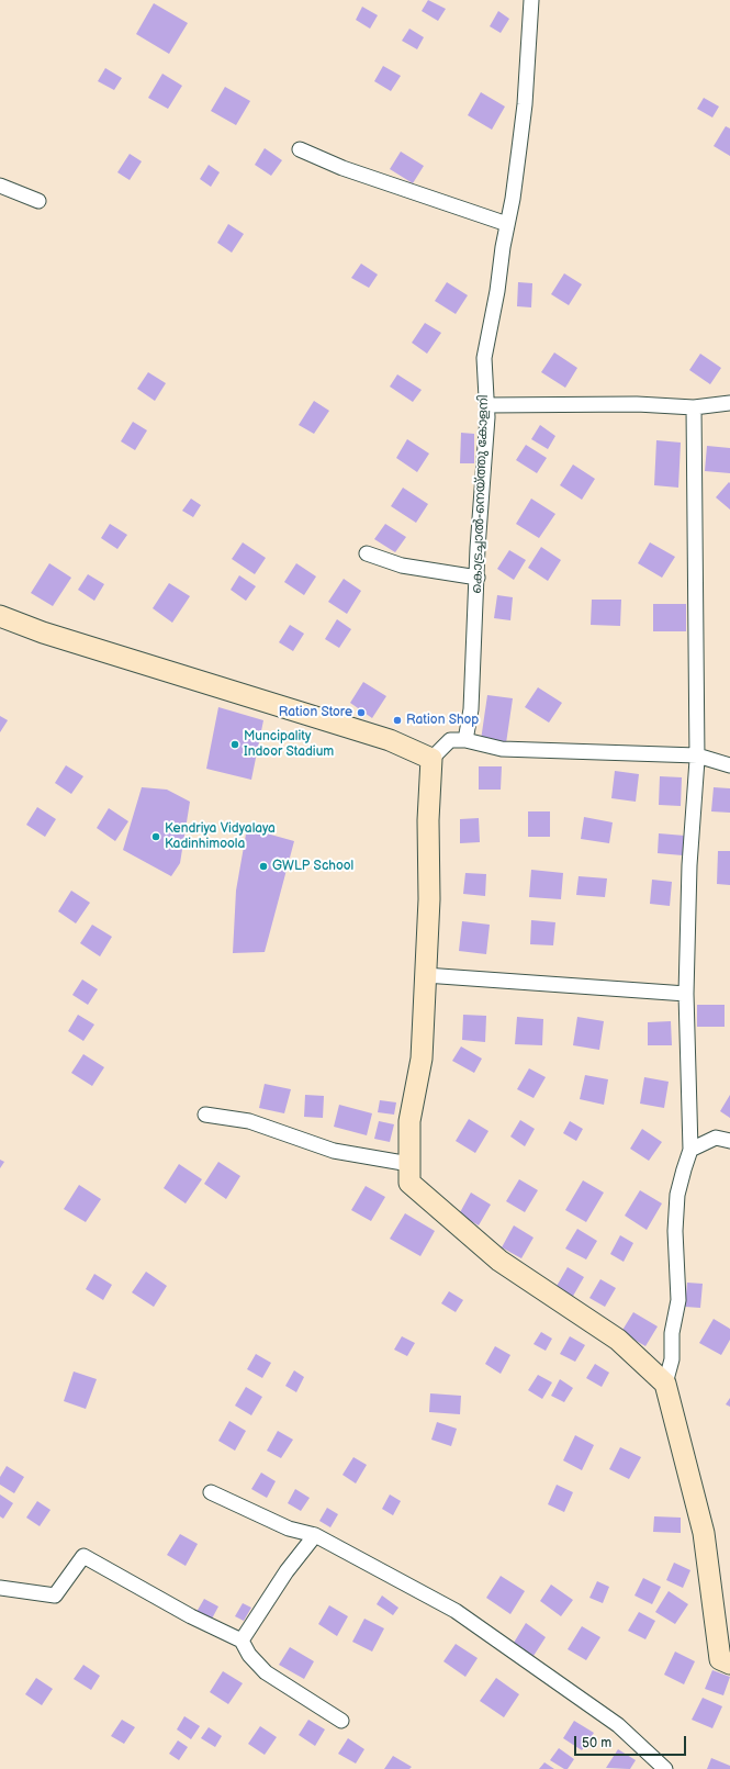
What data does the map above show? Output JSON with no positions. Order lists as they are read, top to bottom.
{
  "streets": {
    "street": ["കൊട്രച്ചാൽ-നെയ്ത്തു കോളനി"]
  },
  "places": [
    "Ration Store",
    "Ration Shop",
    "Muncipality Indoor Stadium",
    "Kendriya Vidyalaya Kadinhimoola",
    "GWLP School"
  ],
  "scale_bar": "50 m"
}
